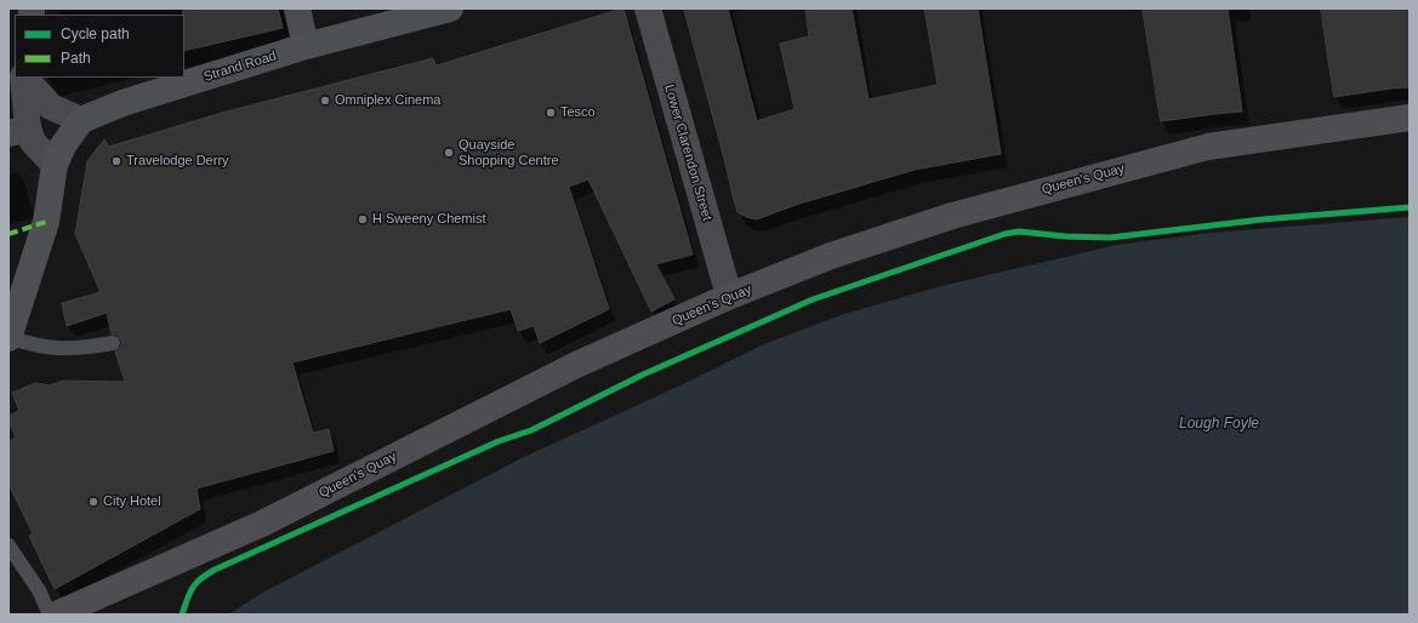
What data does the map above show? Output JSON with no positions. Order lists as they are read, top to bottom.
{
  "streets": {
    "highway": ["Queen's Quay"],
    "main road": ["Strand Road", "Lower Clarendon Street"]
  },
  "crossings": [
    ["Lower Clarendon Street", "Queen's Quay"]
  ],
  "water": ["Lough Foyle"],
  "places": [
    "Omniplex Cinema",
    "Tesco",
    "Quayside Shopping Centre",
    "Travelodge Derry",
    "H Sweeny Chemist",
    "City Hotel"
  ],
  "legend": ["Cycle path", "Path"]
}
